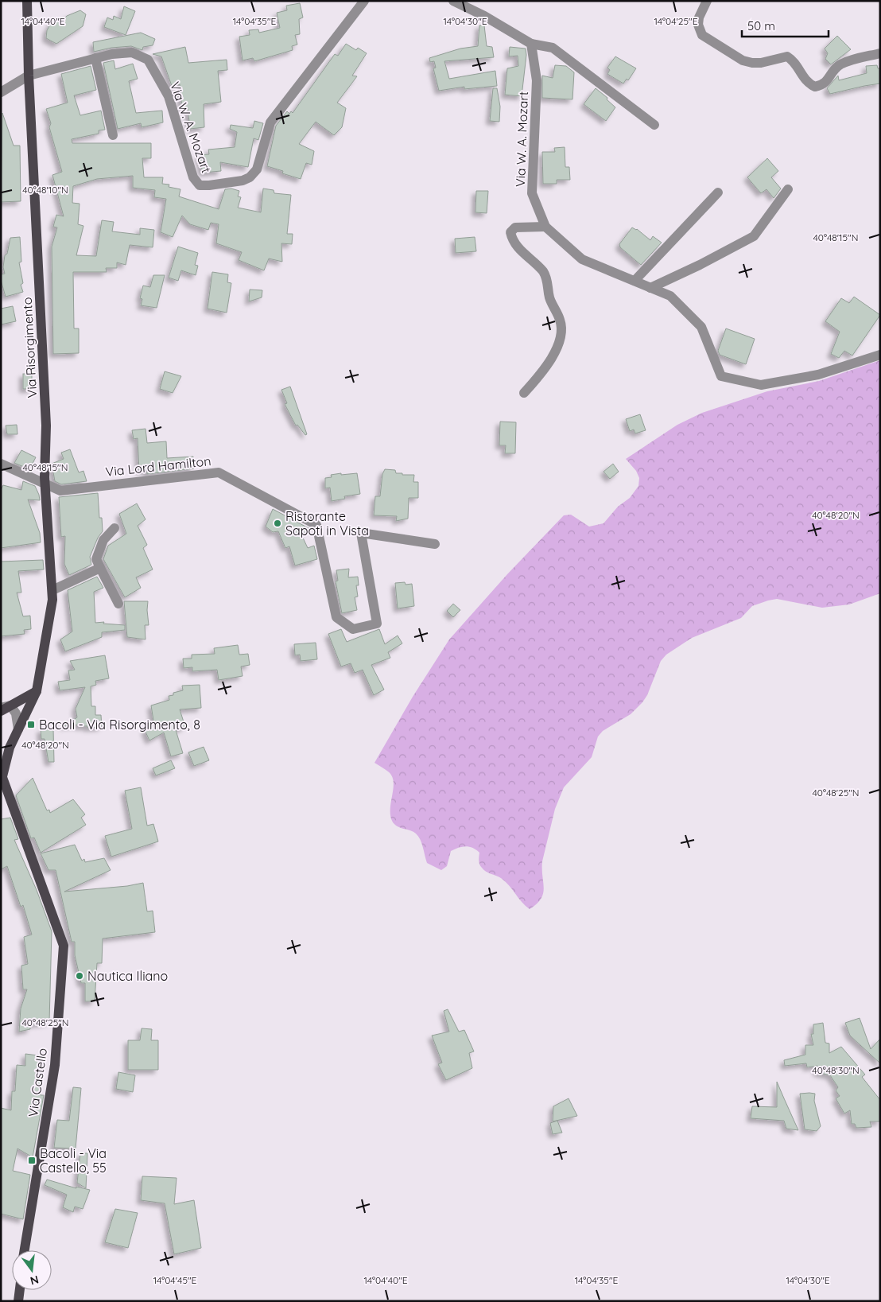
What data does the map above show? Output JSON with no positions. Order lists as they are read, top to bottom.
{
  "streets": {
    "main road": ["Via Risorgimento", "Via Castello"],
    "street": ["Via W. A. Mozart", "Via Lord Hamilton"]
  },
  "crossings": [
    ["Via W. A. Mozart", "Via Risorgimento"],
    ["Via Risorgimento", "Via Lord Hamilton"],
    ["Via Risorgimento", "Via Castello"]
  ],
  "places": {
    "other": ["Ristorante Sapoti in Vista", "Nautica Iliano"],
    "transit": ["Bacoli - Via Risorgimento, 8", "Bacoli - Via Castello, 55"]
  },
  "scale_bar": "50 m",
  "north": "bottom",
  "coordinates": [
    "14°04'40\"E",
    "14°04'35\"E",
    "14°04'30\"E",
    "14°04'25\"E",
    "40°48'10\"N",
    "40°48'15\"N",
    "40°48'20\"N",
    "40°48'25\"N",
    "40°48'30\"N",
    "14°04'45\"E"
  ]
}
